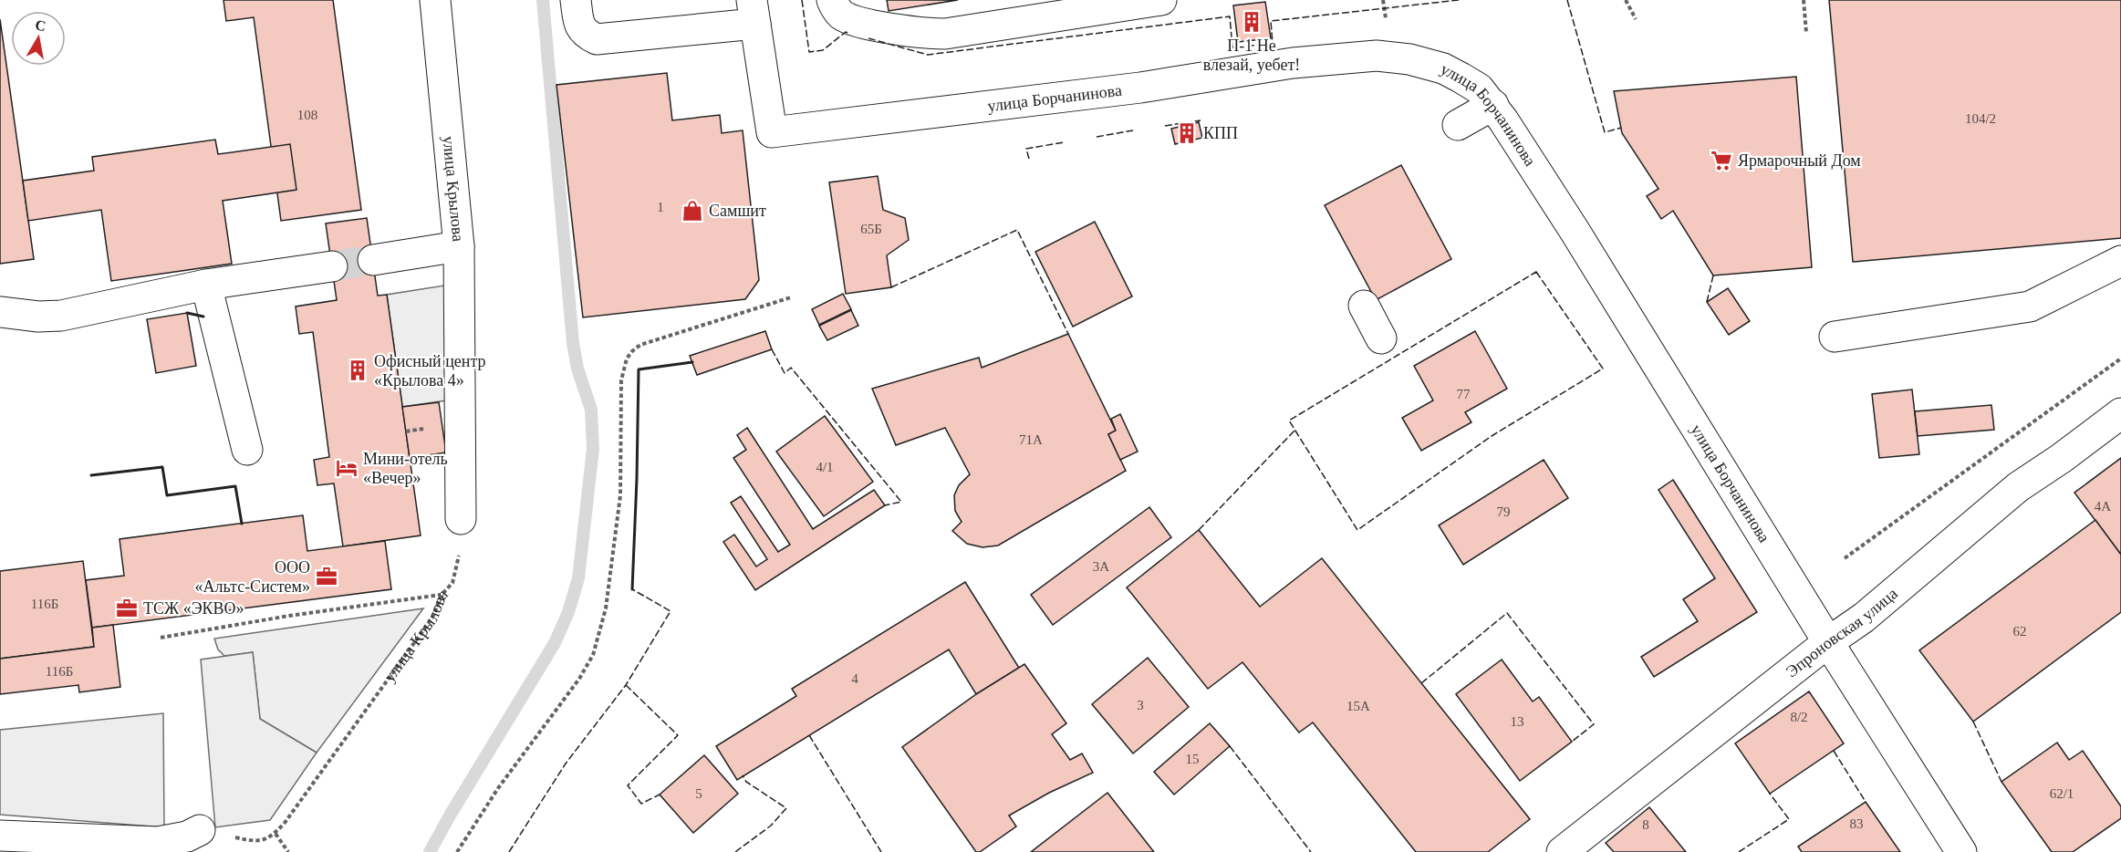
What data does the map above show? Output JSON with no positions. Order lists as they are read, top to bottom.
{
  "streets": {
    "street": ["улица Борчанинова", "улица Крылова", "Эпроновская улица"]
  },
  "crossings": [
    ["улица Борчанинова", "Эпроновская улица"]
  ],
  "places": {
    "building": ["П-1 Не влезай, уебет!", "КПП", "Офисный центр «Крылова 4»"],
    "supermarket": ["Ярмарочный Дом"],
    "shop": ["Самшит"],
    "hotel": ["Мини-отель «Вечер»"],
    "office": ["ООО «Альтс-Систем»", "ТСЖ «ЭКВО»"]
  },
  "house_numbers": [
    "108",
    "104/2",
    "1",
    "65Б",
    "77",
    "71А",
    "4/1",
    "4А",
    "79",
    "3А",
    "116Б",
    "62",
    "116Б",
    "4",
    "3",
    "15А",
    "8/2",
    "13",
    "15",
    "5",
    "62/1",
    "83",
    "8"
  ],
  "north": "top"
}
